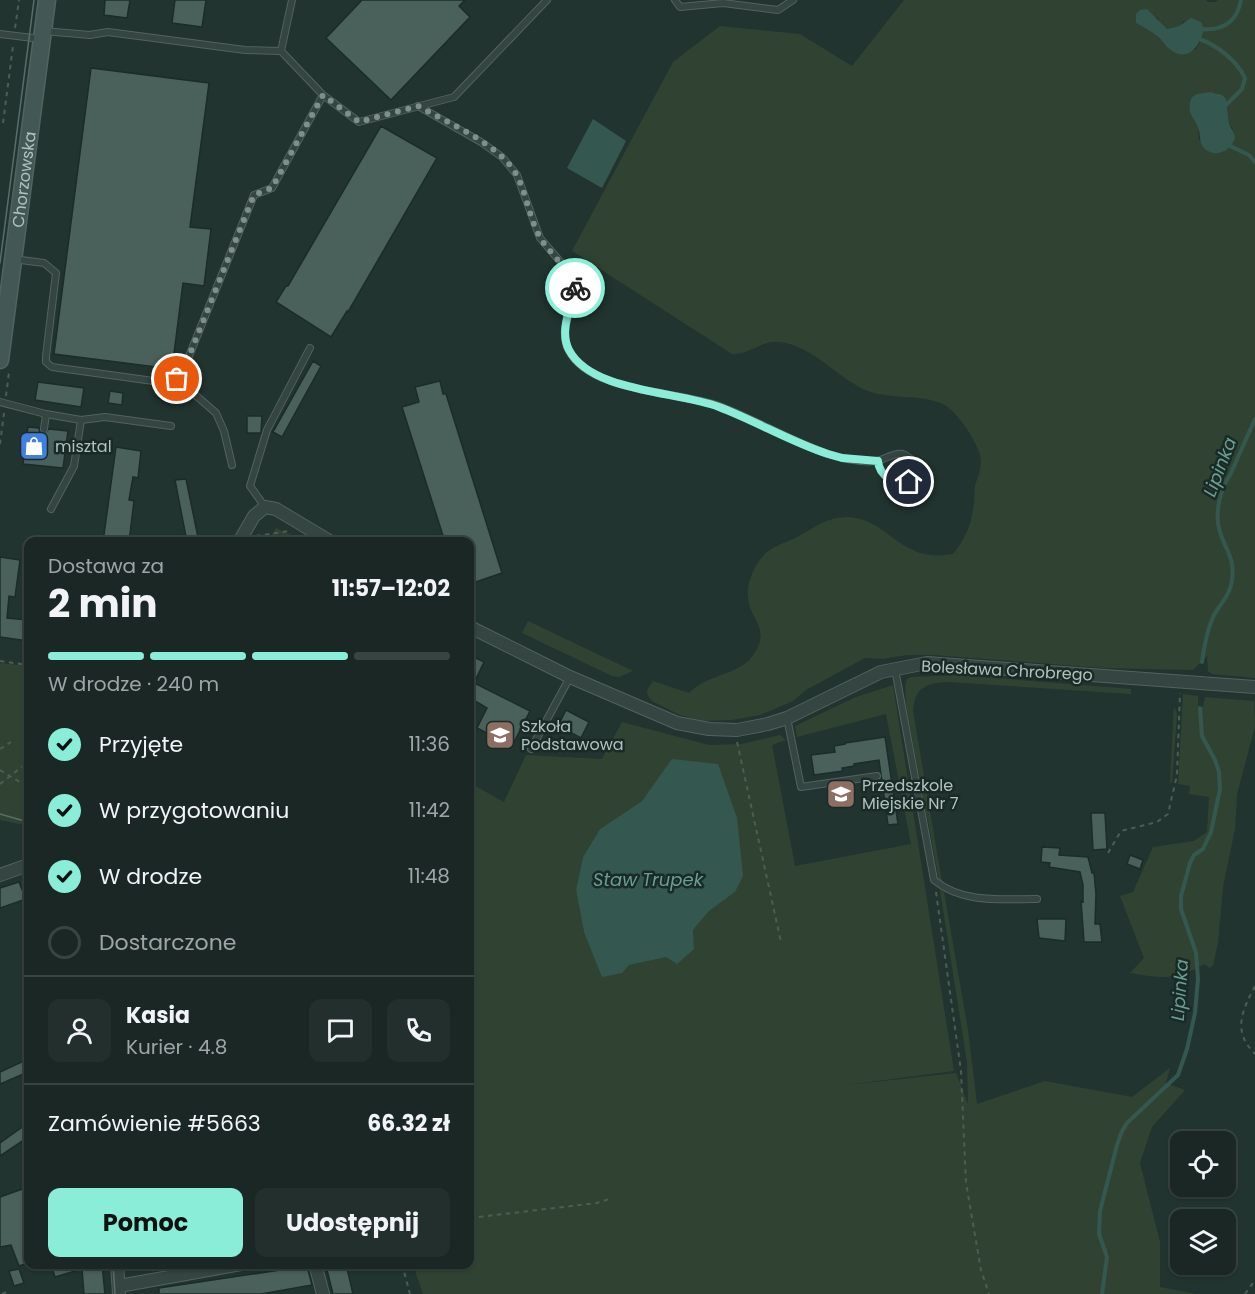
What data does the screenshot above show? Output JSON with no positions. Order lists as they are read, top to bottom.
{
  "streets": {
    "street": ["Chorzowska", "Bolesława Chrobrego"]
  },
  "water": ["Lipinka", "Staw Trupek"],
  "places": {
    "shop": ["misztal"],
    "school or university": ["Szkoła Podstawowa", "Przedszkole Miejskie Nr 7"]
  },
  "page": {
    "heading": ["2 min", "Dostawa za", "11:57–12:02"],
    "panel": [
      "Kasia",
      "Kurier · 4.8",
      "Zamówienie #5663",
      "66.32 zł"
    ],
    "bar": "W drodze · 240 m",
    "list": [
      ["Przyjęte", "11:36"],
      ["W przygotowaniu", "11:42"],
      ["W drodze", "11:48"],
      "Dostarczone"
    ],
    "buttons": ["Pomoc", "Udostępnij"]
  }
}
